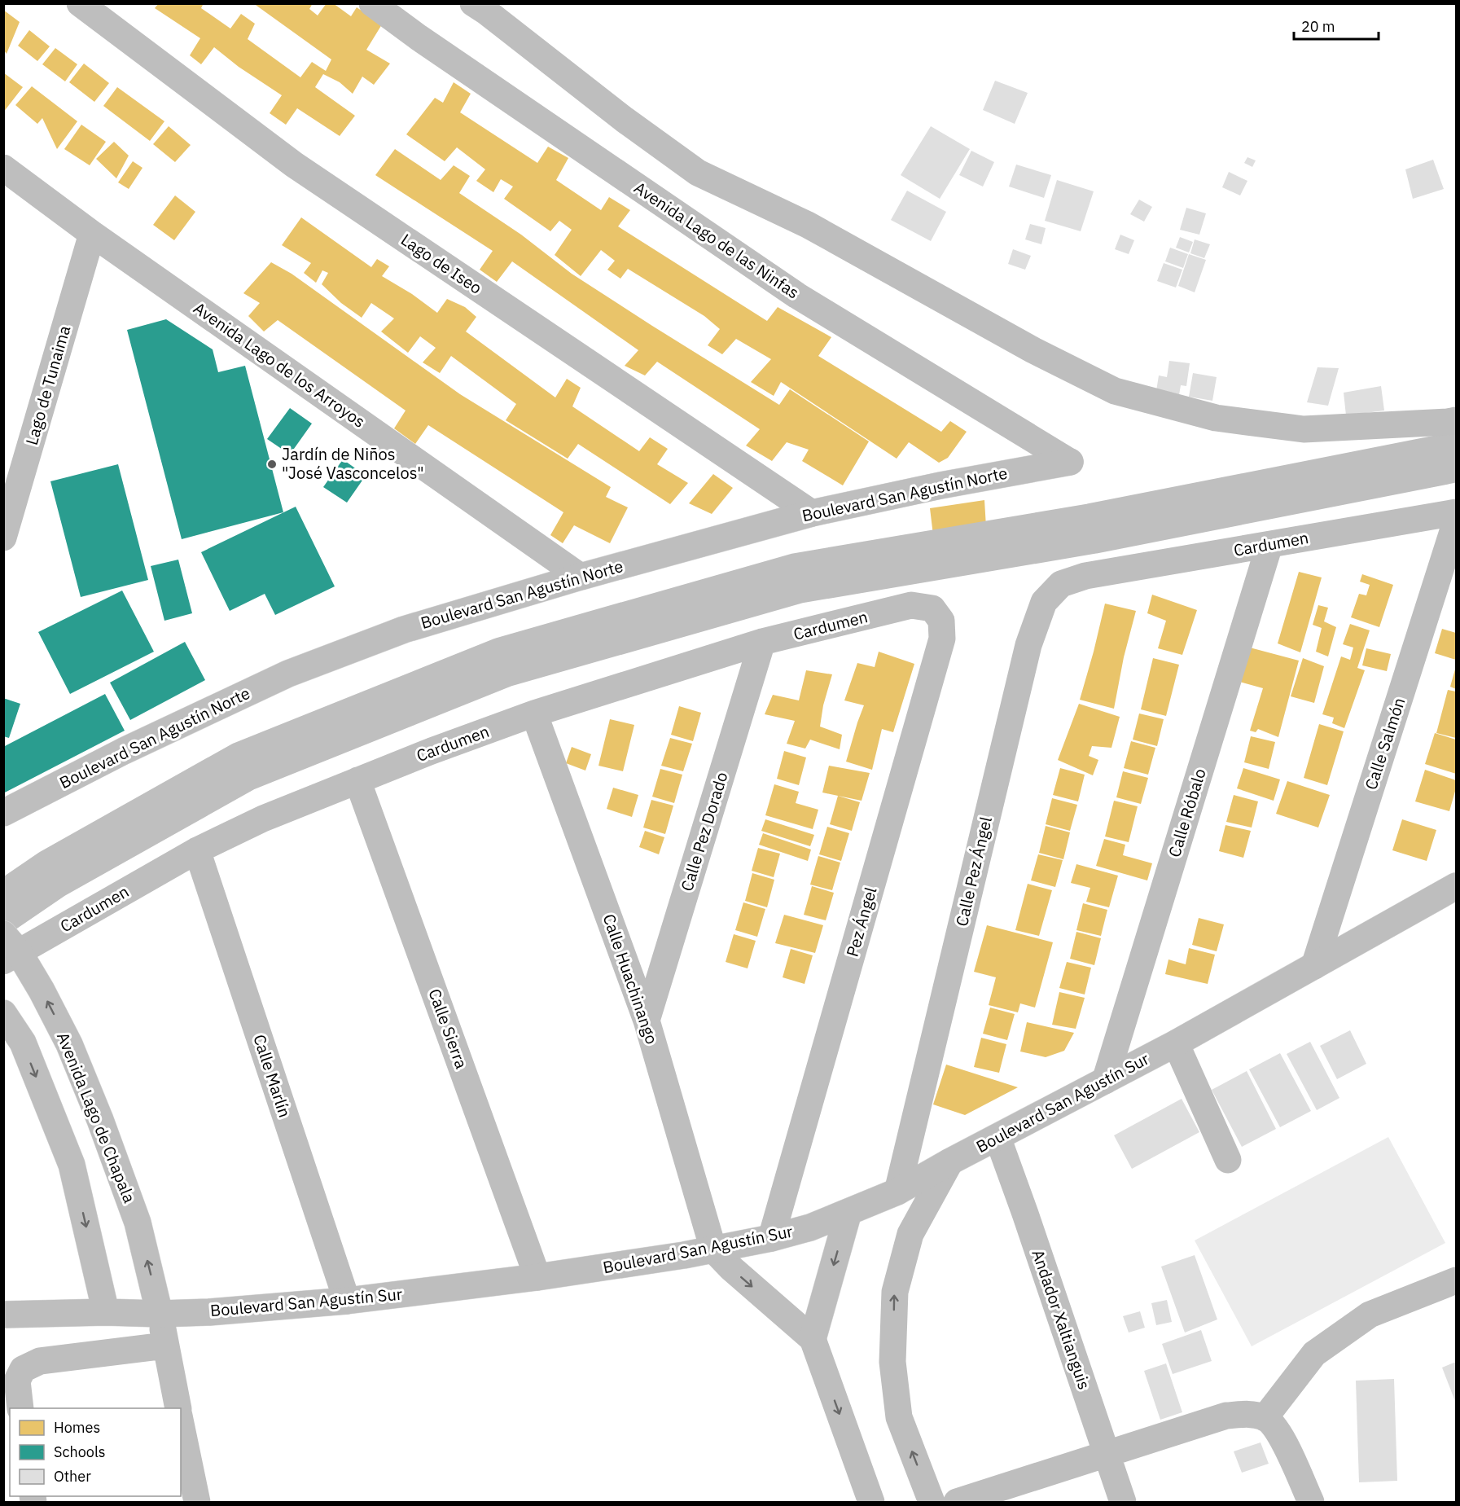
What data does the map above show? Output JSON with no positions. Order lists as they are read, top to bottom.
{
  "streets": {
    "street": [
      "Avenida Lago de las Ninfas",
      "Lago de Iseo",
      "Avenida Lago de los Arroyos",
      "Lago de Tunaima",
      "Boulevard San Agustín Norte",
      "Cardumen",
      "Calle Salmón",
      "Calle Róbalo",
      "Calle Pez Dorado",
      "Calle Pez Ángel",
      "Pez Ángel",
      "Calle Huachinango",
      "Calle Sierra",
      "Calle Marlín",
      "Boulevard San Agustín Sur",
      "Avenida Lago de Chapala",
      "Andador Xaltianguis"
    ]
  },
  "crossings": [
    ["Avenida Lago de las Ninfas", "Boulevard San Agustín Norte"],
    ["Lago de Iseo", "Boulevard San Agustín Norte"],
    ["Avenida Lago de los Arroyos", "Lago de Tunaima"],
    ["Avenida Lago de los Arroyos", "Boulevard San Agustín Norte"],
    ["Cardumen", "Calle Róbalo"],
    ["Cardumen", "Calle Pez Dorado"],
    ["Cardumen", "Calle Pez Ángel"],
    ["Cardumen", "Pez Ángel"],
    ["Cardumen", "Calle Huachinango"],
    ["Cardumen", "Calle Sierra"],
    ["Cardumen", "Calle Marlín"],
    ["Cardumen", "Avenida Lago de Chapala"],
    ["Calle Salmón", "Boulevard San Agustín Sur"],
    ["Calle Róbalo", "Boulevard San Agustín Sur"],
    ["Calle Pez Dorado", "Calle Huachinango"],
    ["Calle Pez Ángel", "Boulevard San Agustín Sur"],
    ["Pez Ángel", "Boulevard San Agustín Sur"],
    ["Calle Huachinango", "Boulevard San Agustín Sur"],
    ["Calle Sierra", "Boulevard San Agustín Sur"],
    ["Calle Marlín", "Boulevard San Agustín Sur"],
    ["Boulevard San Agustín Sur", "Avenida Lago de Chapala"],
    ["Boulevard San Agustín Sur", "Andador Xaltianguis"]
  ],
  "places": ["Jardín de Niños \"José Vasconcelos\""],
  "legend": ["Homes", "Schools", "Other"],
  "scale_bar": "20 m"
}
